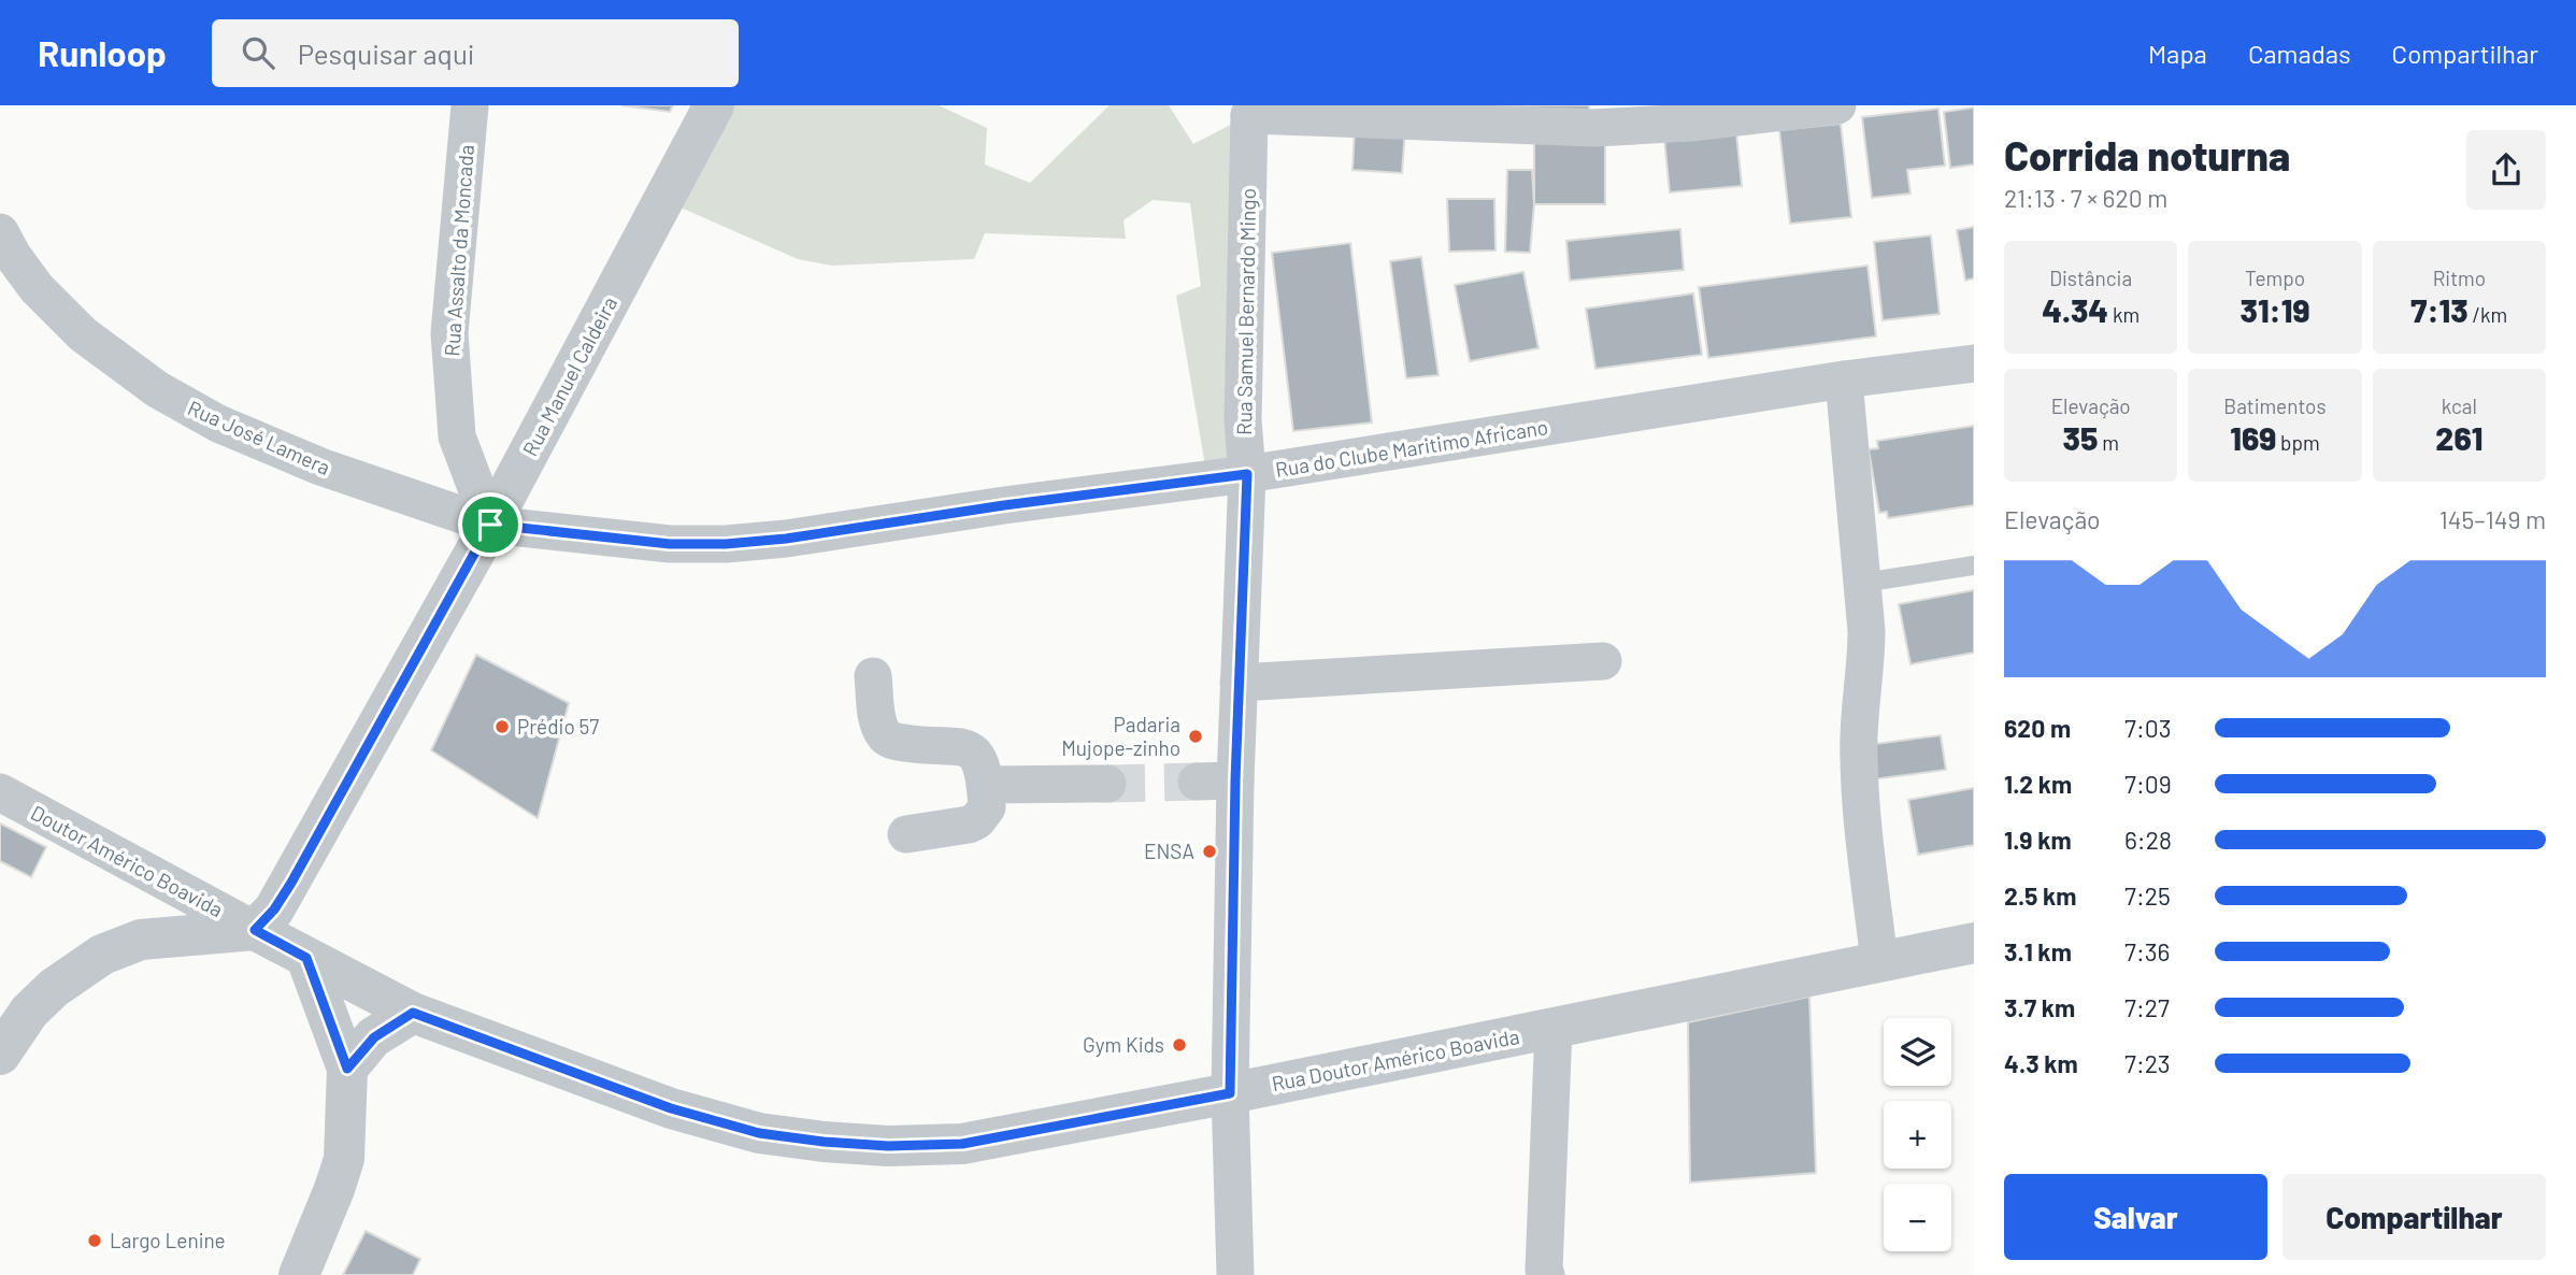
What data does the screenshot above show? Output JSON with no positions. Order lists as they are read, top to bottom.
{
  "streets": {
    "street": [
      "Rua Assalto da Moncada",
      "Rua Samuel Bernardo Mingo",
      "Rua Manuel Caldeira",
      "Rua José Lamera",
      "Rua do Clube Maritimo Africano",
      "Doutor Américo Boavida",
      "Rua Doutor Américo Boavida"
    ]
  },
  "crossings": [
    ["Rua Assalto da Moncada", "Rua Manuel Caldeira"],
    ["Rua Assalto da Moncada", "Rua José Lamera"],
    ["Rua Assalto da Moncada", "Rua do Clube Maritimo Africano"],
    ["Rua Samuel Bernardo Mingo", "Rua do Clube Maritimo Africano"],
    ["Rua Samuel Bernardo Mingo", "Rua Doutor Américo Boavida"],
    ["Rua Manuel Caldeira", "Rua José Lamera"],
    ["Rua Manuel Caldeira", "Rua do Clube Maritimo Africano"],
    ["Rua Manuel Caldeira", "Doutor Américo Boavida"],
    ["Rua Manuel Caldeira", "Rua Doutor Américo Boavida"],
    ["Rua José Lamera", "Rua do Clube Maritimo Africano"],
    ["Doutor Américo Boavida", "Rua Doutor Américo Boavida"]
  ],
  "places": [
    "Prédio 57",
    "Padaria Mujope-zinho",
    "ENSA",
    "Gym Kids",
    "Largo Lenine"
  ],
  "page": {
    "header": "Runloop",
    "search": "Pesquisar aqui",
    "nav": ["Mapa", "Camadas", "Compartilhar"],
    "heading": ["Corrida noturna", "21:13 · 7 × 620 m"],
    "stats": [
      ["Distância", "4.34 km"],
      ["Tempo", "31:19"],
      ["Ritmo", "7:13 /km"],
      ["Elevação", "35 m"],
      ["Batimentos", "169 bpm"],
      ["kcal", "261"]
    ],
    "chart": ["Elevação", "145–149 m"],
    "list": [
      {
        "name": "620 m",
        "note": "7:03"
      },
      {
        "name": "1.2 km",
        "note": "7:09"
      },
      {
        "name": "1.9 km",
        "note": "6:28"
      },
      {
        "name": "2.5 km",
        "note": "7:25"
      },
      {
        "name": "3.1 km",
        "note": "7:36"
      },
      {
        "name": "3.7 km",
        "note": "7:27"
      },
      {
        "name": "4.3 km",
        "note": "7:23"
      }
    ],
    "map_buttons": ["+", "−"],
    "buttons": ["Salvar", "Compartilhar"]
  }
}
